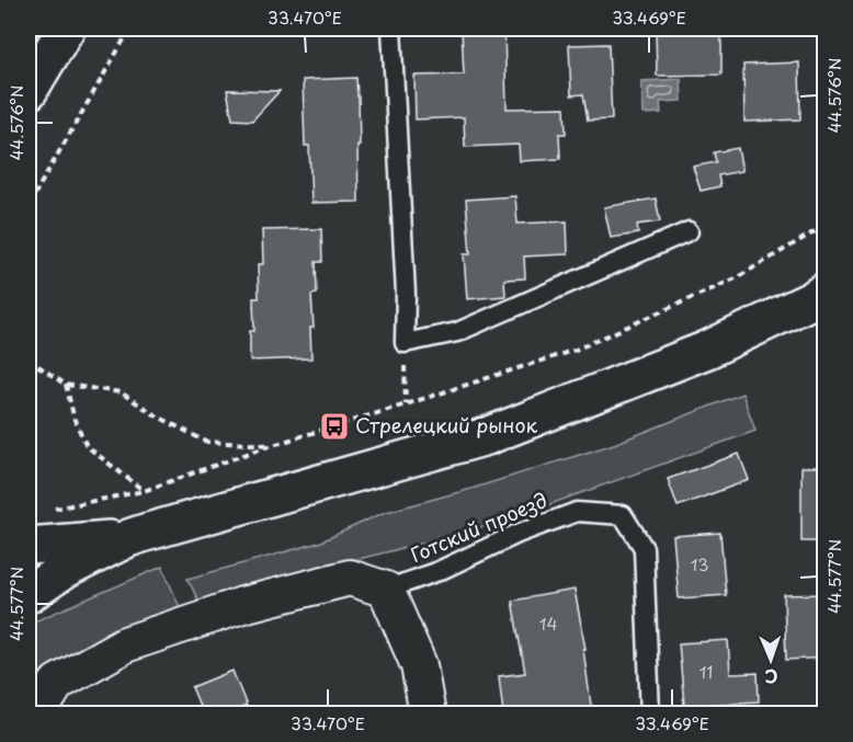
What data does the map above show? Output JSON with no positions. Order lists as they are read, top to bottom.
{
  "streets": {
    "lane": ["Готский проезд"]
  },
  "places": {
    "bus stop": ["Стрелецкий рынок"]
  },
  "house_numbers": ["13", "14", "11"],
  "north": "bottom",
  "coordinates": [
    "33.470°E",
    "33.469°E",
    "44.576°N",
    "44.577°N"
  ]
}
